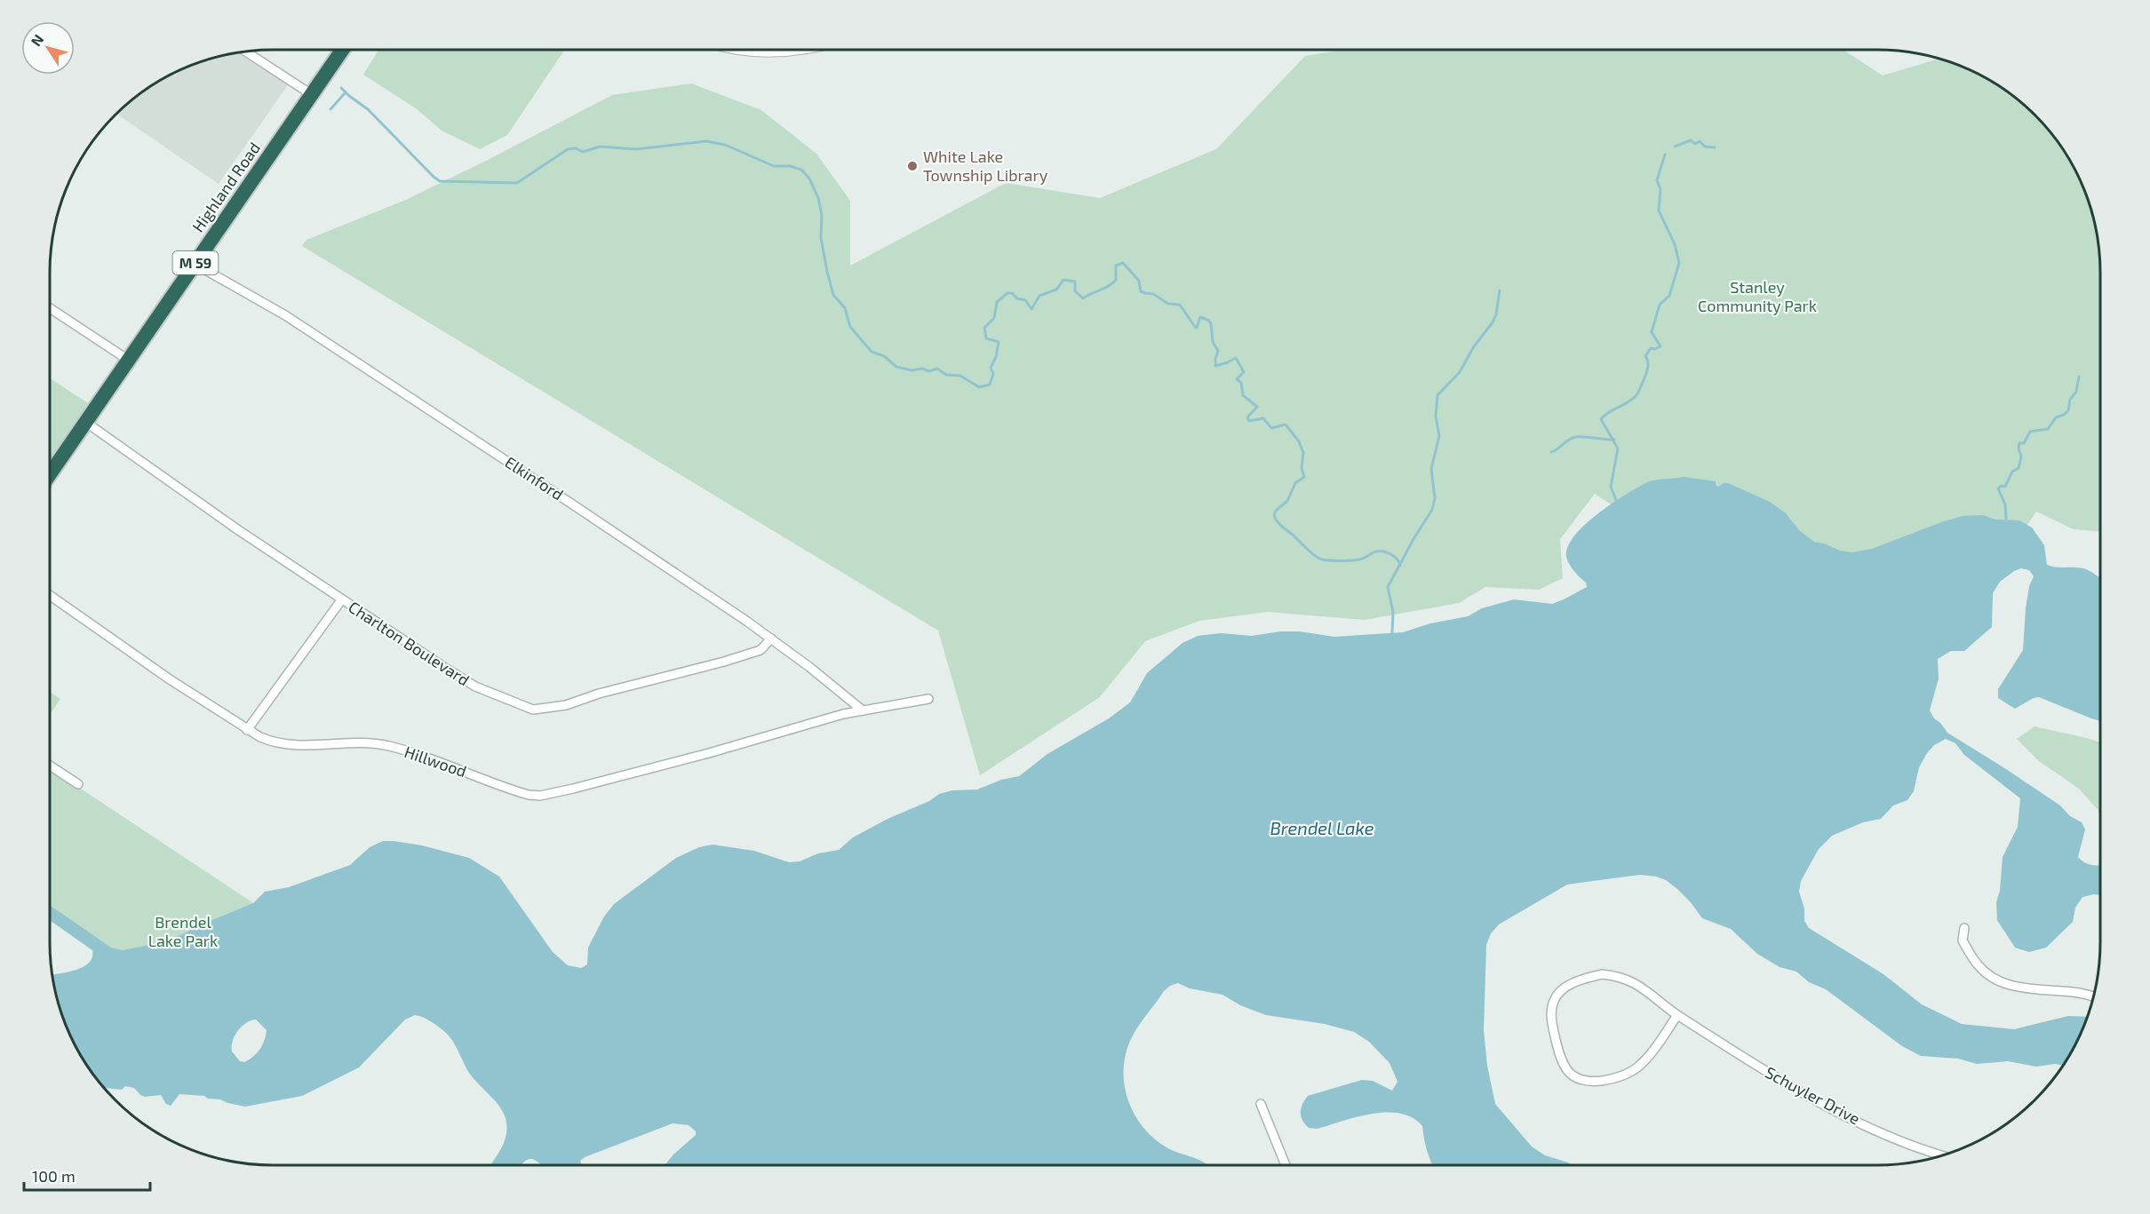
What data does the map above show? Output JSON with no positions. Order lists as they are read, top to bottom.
{
  "streets": {
    "highway": ["Highland Road", "M 59"],
    "street": [
      "Elkinford",
      "Charlton Boulevard",
      "Hillwood",
      "Schuyler Drive"
    ]
  },
  "crossings": [
    ["Highland Road", "Elkinford"],
    ["Highland Road", "Charlton Boulevard"],
    ["Elkinford", "Charlton Boulevard"],
    ["Elkinford", "Hillwood"]
  ],
  "water": ["Brendel Lake"],
  "parks": ["Stanley Community Park", "Brendel Lake Park"],
  "places": ["White Lake Township Library"],
  "scale_bar": "100 m",
  "north": "top left"
}
